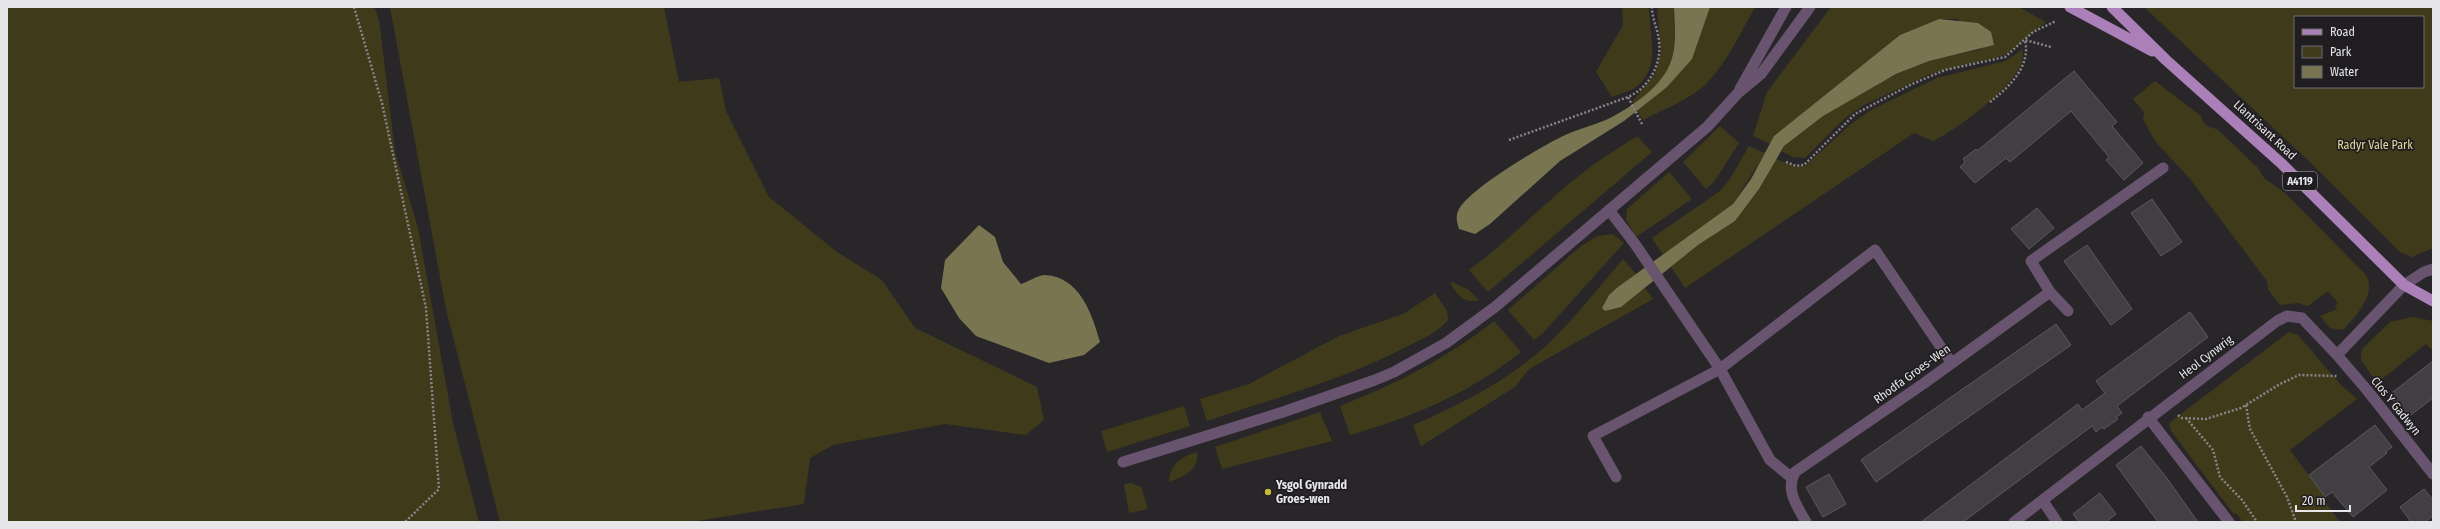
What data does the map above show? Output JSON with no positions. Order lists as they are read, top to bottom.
{
  "streets": {
    "main road": ["Llantrisant Road", "A4119"],
    "street": ["Heol Cynwrig", "Rhodfa Groes-Wen", "Clos Y Gadwyn"]
  },
  "crossings": [
    ["Heol Cynwrig", "Clos Y Gadwyn"]
  ],
  "parks": ["Radyr Vale Park"],
  "places": ["Ysgol Gynradd Groes-wen"],
  "legend": ["Road", "Park", "Water"],
  "scale_bar": "20 m"
}
